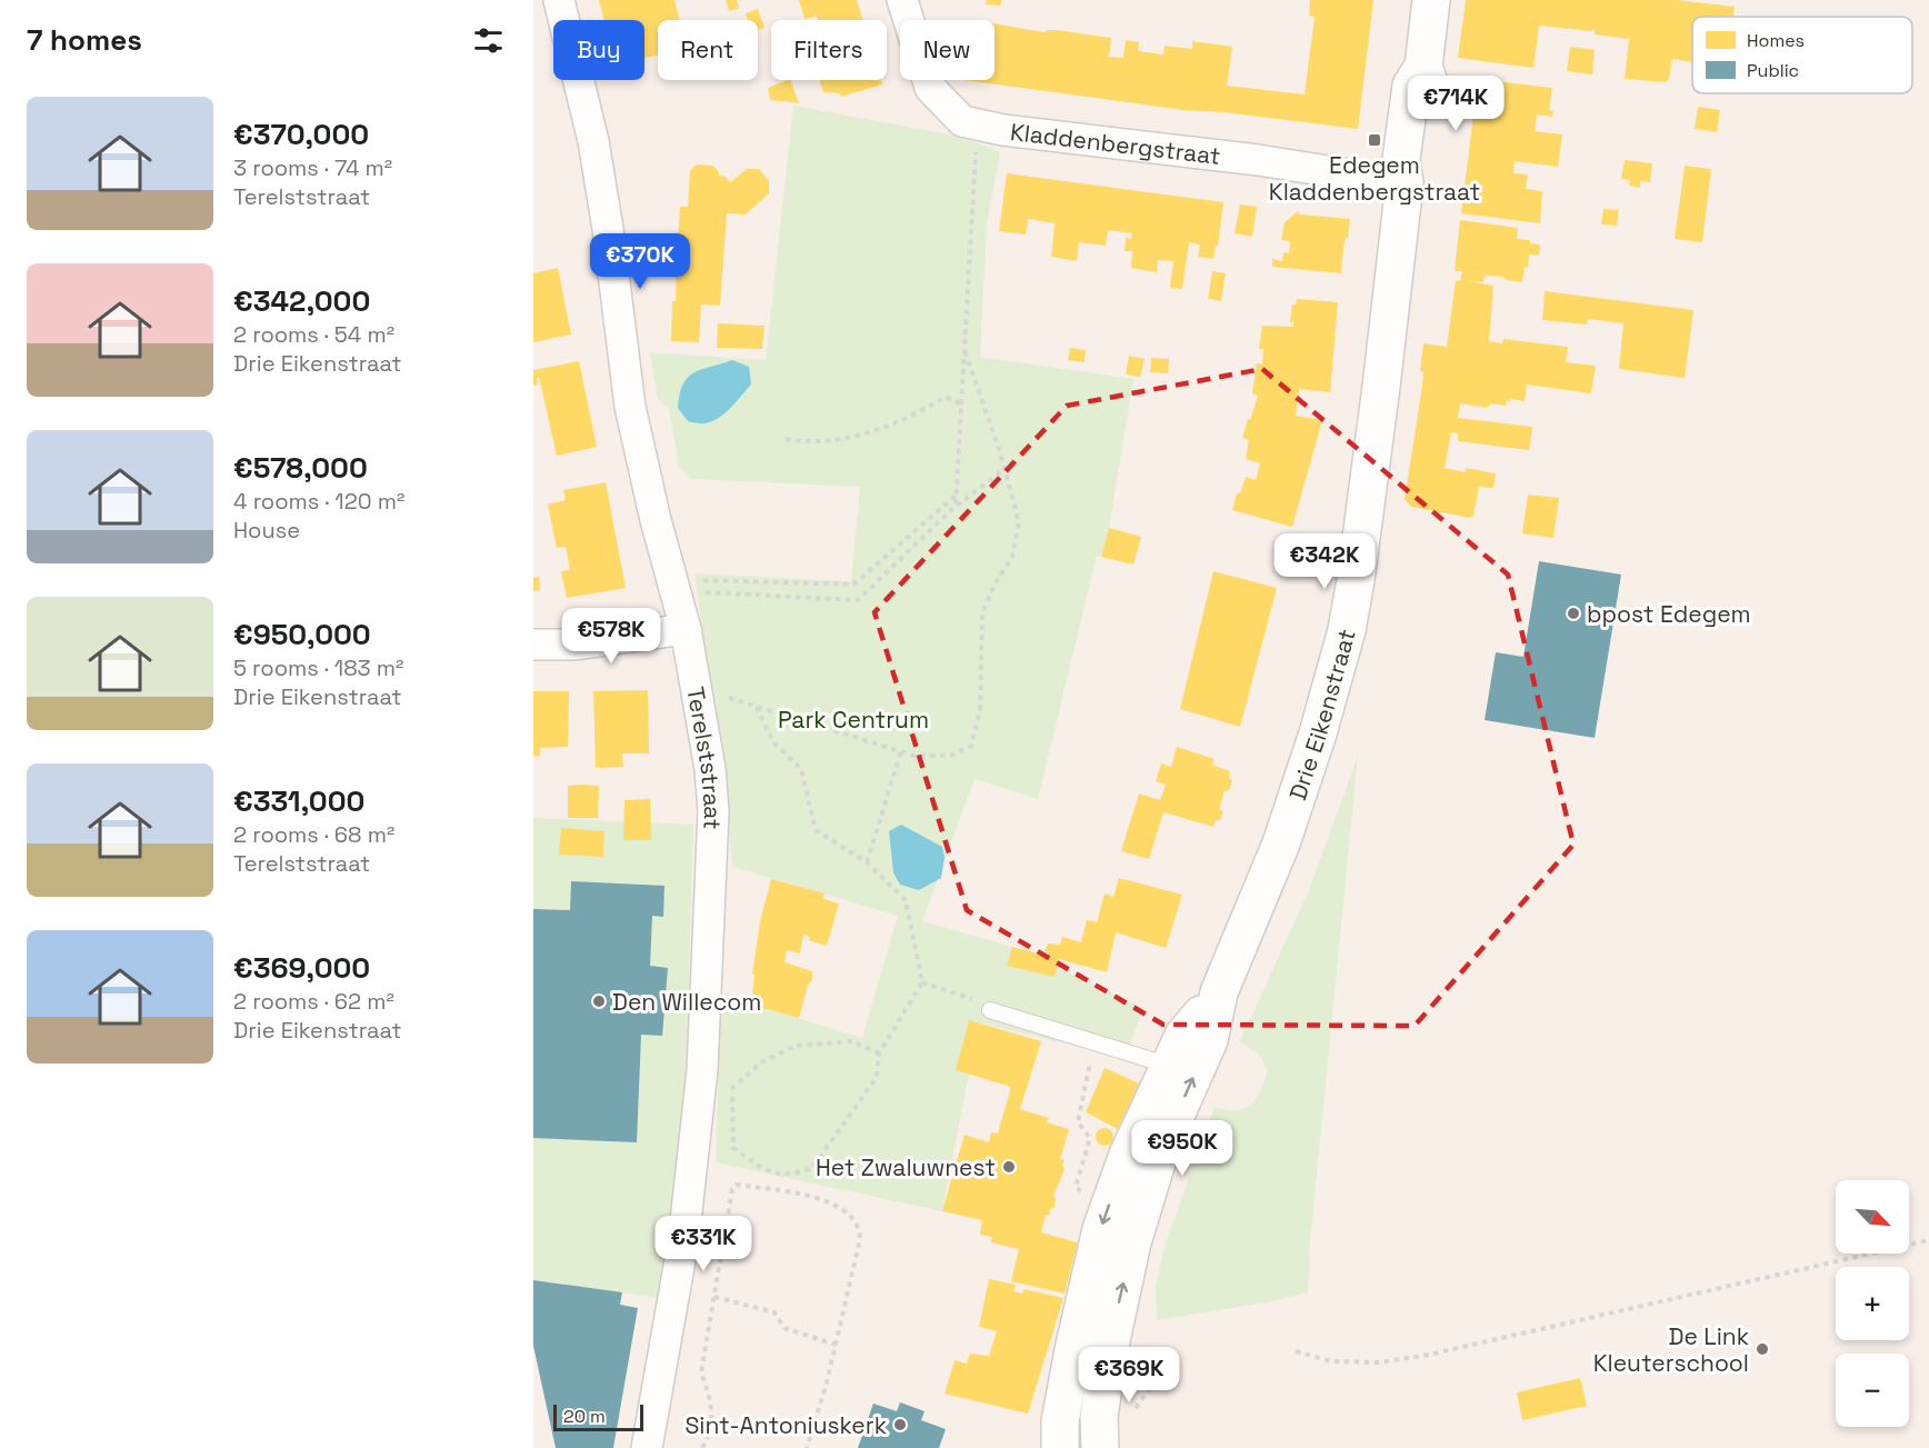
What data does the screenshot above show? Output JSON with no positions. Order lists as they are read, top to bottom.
{
  "streets": {
    "street": ["Kladdenbergstraat", "Drie Eikenstraat", "Terelststraat"]
  },
  "crossings": [
    ["Kladdenbergstraat", "Drie Eikenstraat"]
  ],
  "parks": ["Park Centrum"],
  "places": {
    "transit": ["Edegem Kladdenbergstraat"],
    "other": [
      "bpost Edegem",
      "Den Willecom",
      "Het Zwaluwnest",
      "De Link Kleuterschool",
      "Sint-Antoniuskerk"
    ]
  },
  "legend": ["Homes", "Public"],
  "scale_bar": "20 m",
  "north": "bottom right",
  "page": {
    "heading": "7 homes",
    "chip": [
      "Buy",
      "Rent",
      "Filters",
      "New"
    ],
    "price": [
      "€714K",
      "€370K",
      "€342K",
      "€578K",
      "€950K",
      "€331K",
      "€369K"
    ],
    "list": [
      {
        "name": "€370,000",
        "note": "3 rooms · 74 m² · Terelststraat"
      },
      {
        "name": "€342,000",
        "note": "2 rooms · 54 m² · Drie Eikenstraat"
      },
      {
        "name": "€578,000",
        "note": "4 rooms · 120 m² · House"
      },
      {
        "name": "€950,000",
        "note": "5 rooms · 183 m² · Drie Eikenstraat"
      },
      {
        "name": "€331,000",
        "note": "2 rooms · 68 m² · Terelststraat"
      },
      {
        "name": "€369,000",
        "note": "2 rooms · 62 m² · Drie Eikenstraat"
      }
    ],
    "map_buttons": ["+", "−"],
    "scale": "20 m"
  }
}
